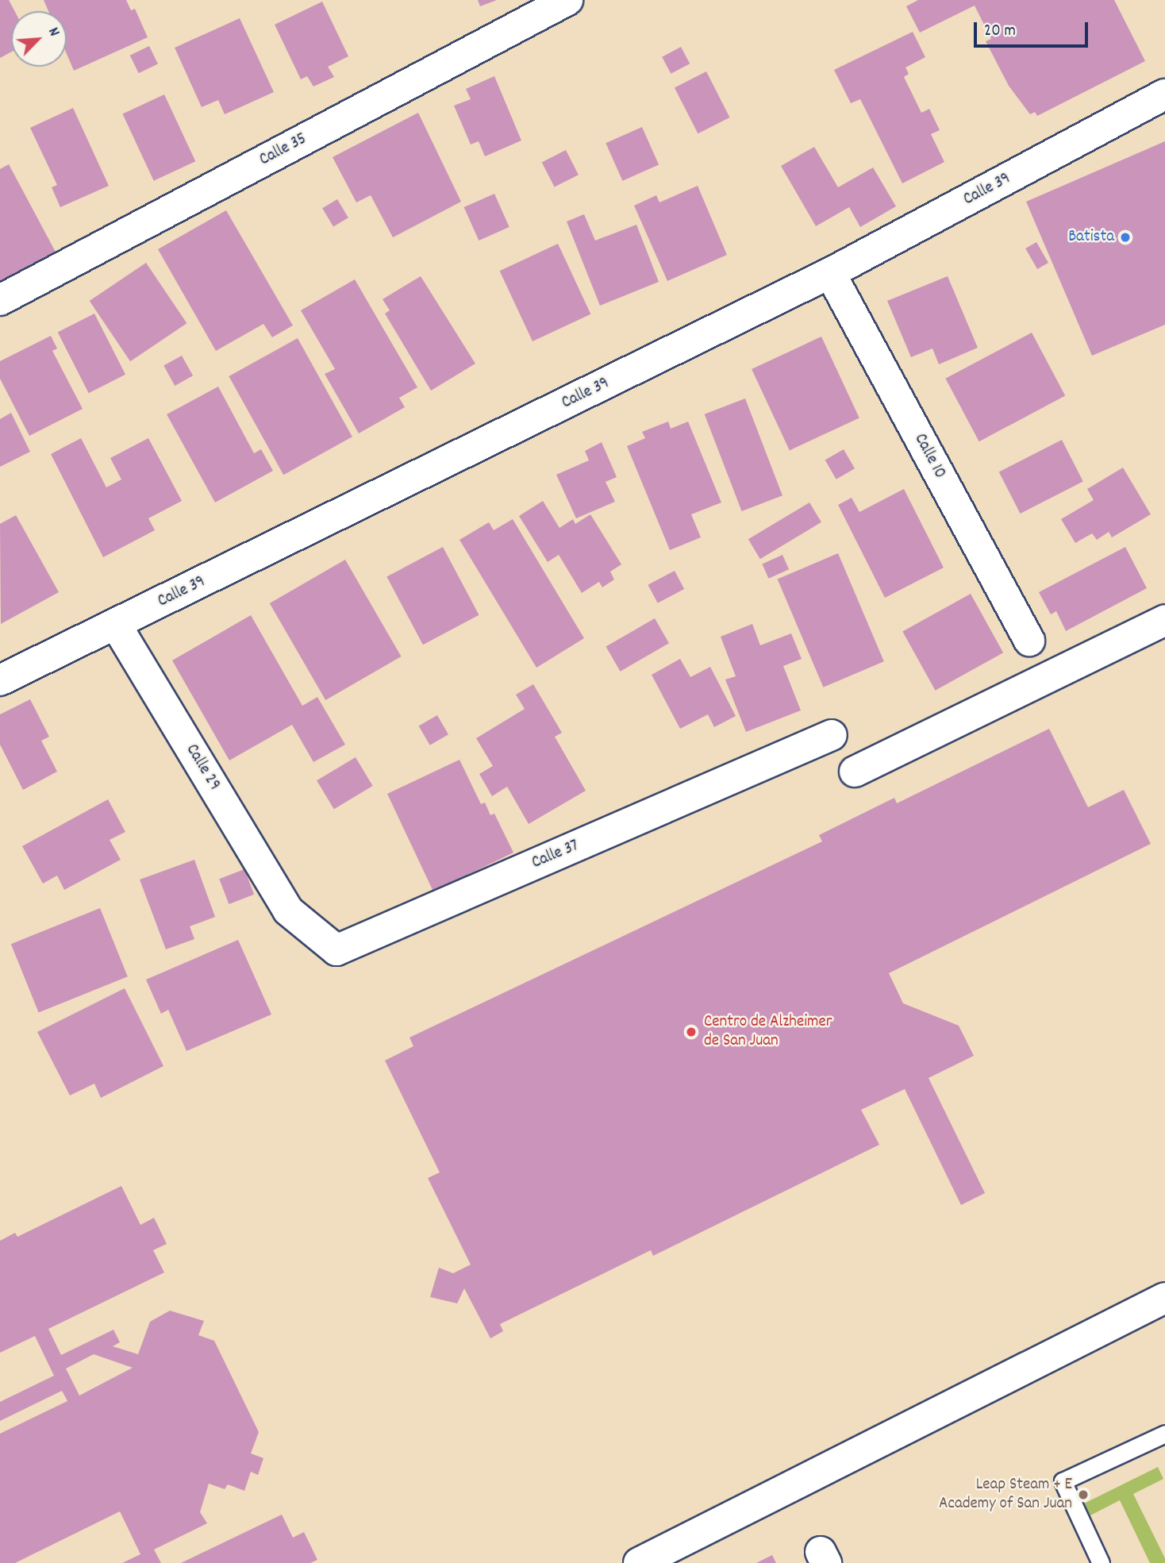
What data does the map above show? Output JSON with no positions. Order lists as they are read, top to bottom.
{
  "streets": {
    "street": [
      "Calle 35",
      "Calle 39",
      "Calle 10",
      "Calle 29",
      "Calle 37"
    ]
  },
  "crossings": [
    ["Calle 39", "Calle 10"],
    ["Calle 39", "Calle 29"],
    ["Calle 29", "Calle 37"]
  ],
  "places": ["Batista", "Centro de Alzheimer de San Juan", "Leap Steam + E Academy of San Juan"],
  "scale_bar": "20 m",
  "north": "top right"
}
